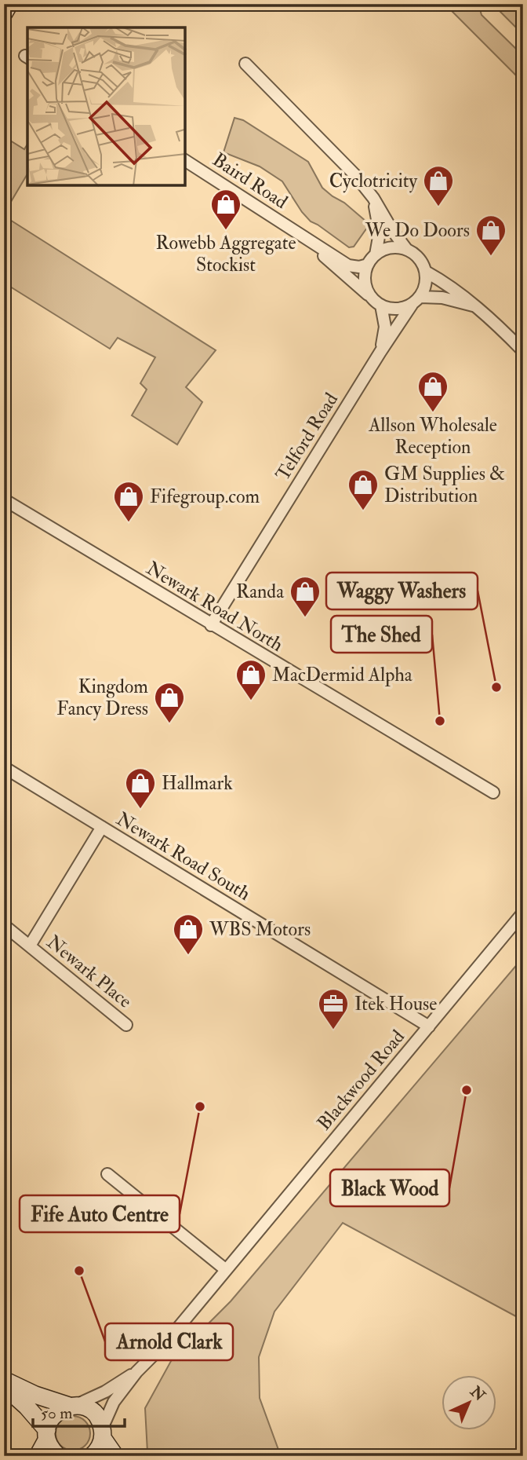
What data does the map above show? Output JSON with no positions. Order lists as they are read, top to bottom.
{
  "streets": {
    "street": [
      "Baird Road",
      "Telford Road",
      "Newark Road North",
      "Newark Road South",
      "Newark Place",
      "Blackwood Road"
    ]
  },
  "crossings": [
    ["Baird Road", "Telford Road"],
    ["Telford Road", "Newark Road North"],
    ["Newark Road South", "Newark Place"],
    ["Newark Road South", "Blackwood Road"]
  ],
  "places": {
    "shop": [
      "Cyclotricity",
      "Rowebb Aggregate Stockist",
      "We Do Doors",
      "Allson Wholesale Reception",
      "GM Supplies & Distribution",
      "Fifegroup.com",
      "Randa",
      "MacDermid Alpha",
      "Kingdom Fancy Dress",
      "Hallmark",
      "WBS Motors"
    ],
    "other": [
      "Waggy Washers",
      "The Shed",
      "Black Wood",
      "Fife Auto Centre",
      "Arnold Clark"
    ],
    "office": ["Itek House"]
  },
  "scale_bar": "50 m",
  "north": "top right"
}
